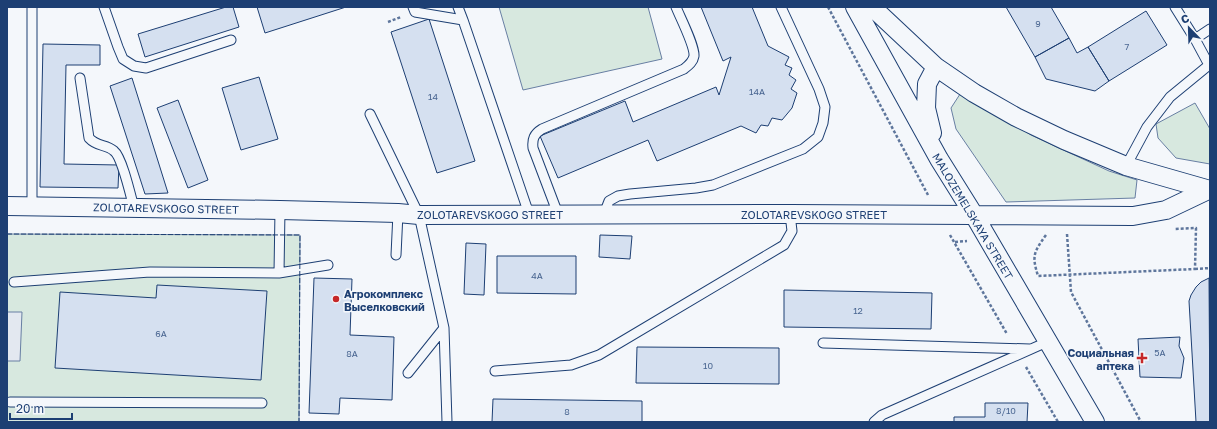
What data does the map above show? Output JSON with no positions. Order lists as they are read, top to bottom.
{
  "streets": {
    "street": ["ZOLOTAREVSKOGO STREET", "MALOZEMELSKAYA STREET"]
  },
  "crossings": [
    ["ZOLOTAREVSKOGO STREET", "MALOZEMELSKAYA STREET"]
  ],
  "places": {
    "other": ["Агрокомплекс Выселковский"],
    "health": ["Социальная аптека"]
  },
  "house_numbers": [
    "9",
    "7",
    "14А",
    "14",
    "4А",
    "12",
    "6А",
    "5А",
    "8А",
    "10",
    "8/10",
    "8"
  ],
  "scale_bar": "20 m",
  "north": "top left"
}
